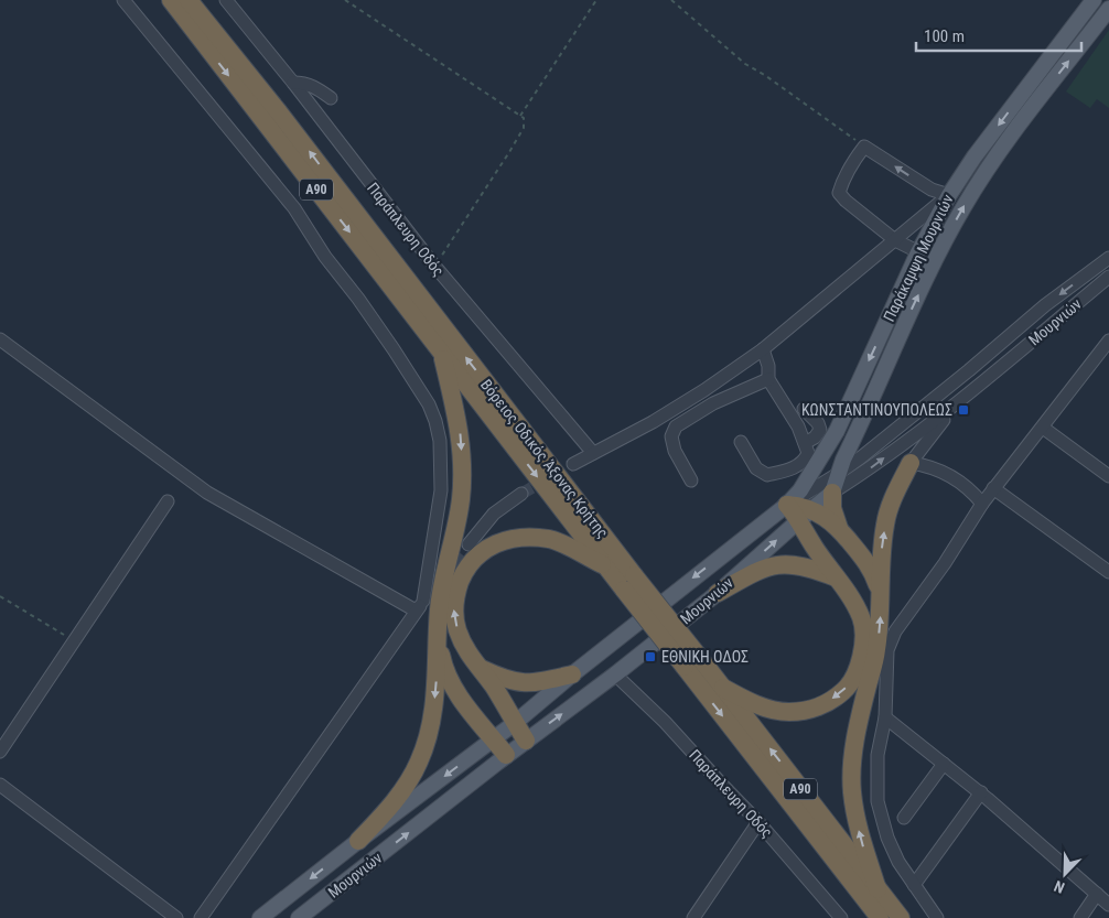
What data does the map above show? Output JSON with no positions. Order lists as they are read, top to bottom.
{
  "streets": {
    "highway": ["Α90", "Βόρειος Οδικός Άξονας Κρήτης"],
    "main road": ["Παράκαμψη Μουρνιών", "Μουρνιών"],
    "street": ["Παράπλευρη Οδός"]
  },
  "crossings": [
    ["Παράπλευρη Οδός", "Μουρνιών"],
    ["Παράκαμψη Μουρνιών", "Μουρνιών"]
  ],
  "places": {
    "transit": ["ΚΩΝΣΤΑΝΤΙΝΟΥΠΟΛΕΩΣ", "ΕΘΝΙΚΗ ΟΔΟΣ"]
  },
  "scale_bar": "100 m",
  "north": "bottom left"
}
